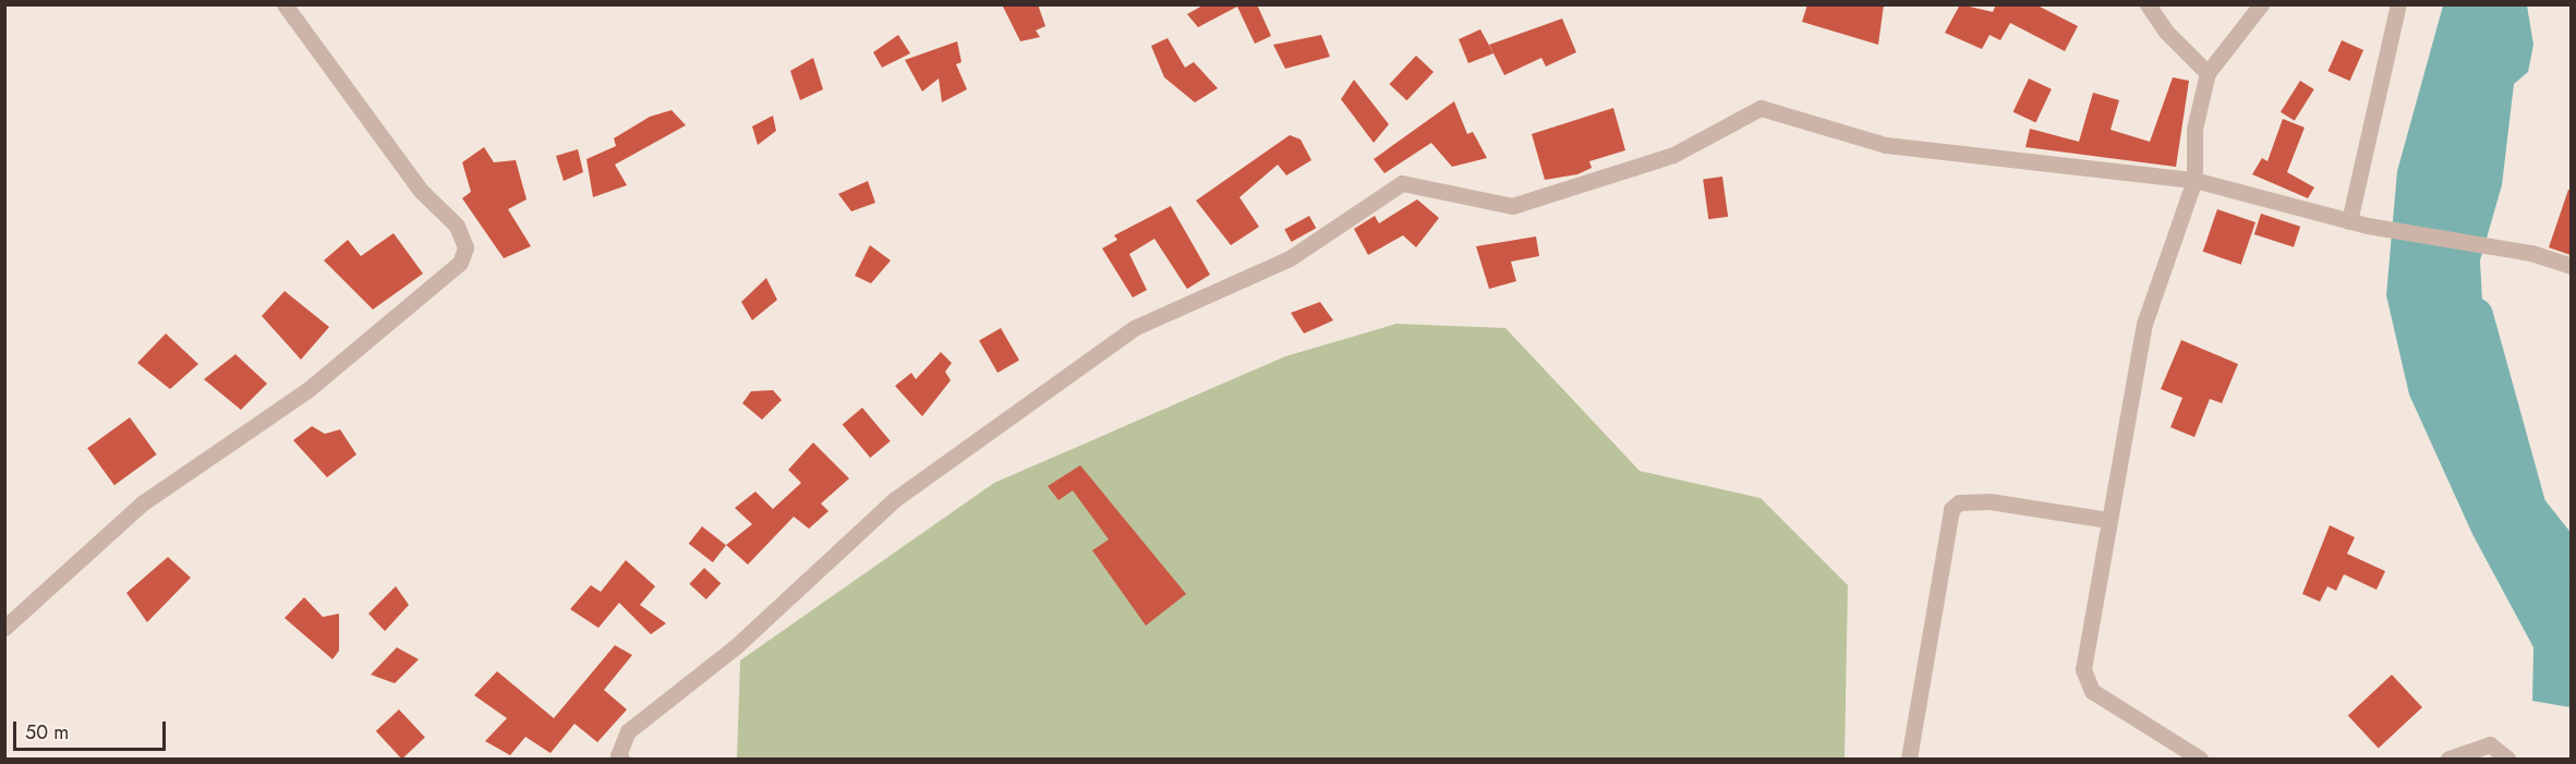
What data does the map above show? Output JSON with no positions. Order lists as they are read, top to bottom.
{
  "scale_bar": "50 m"
}
